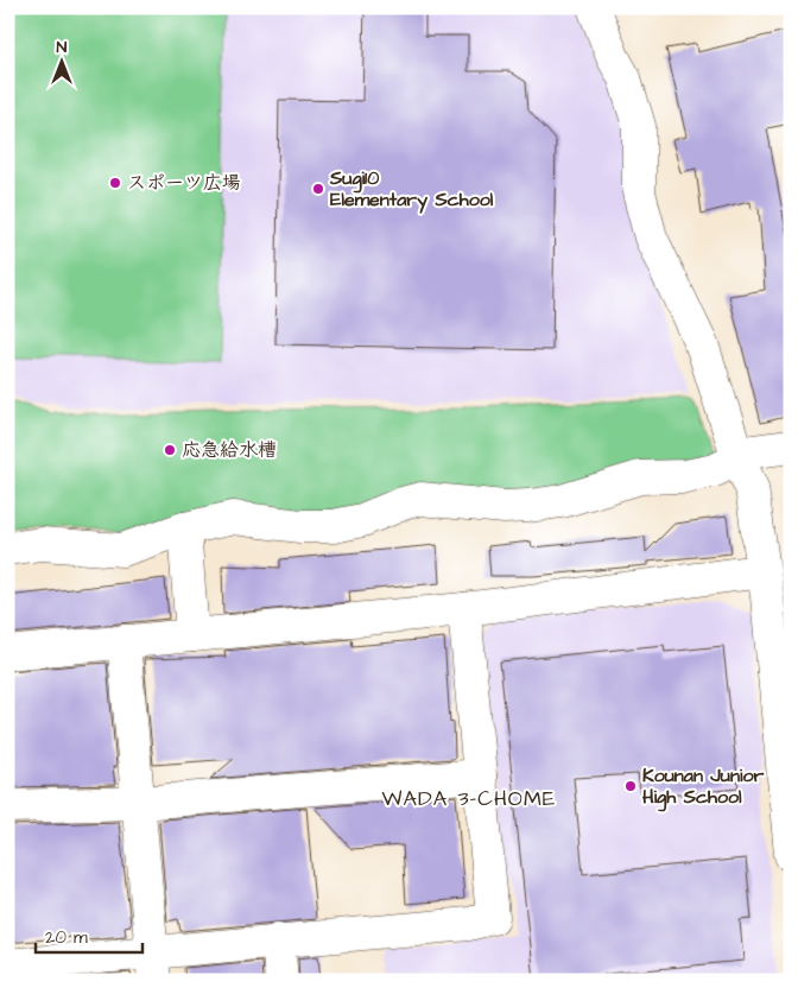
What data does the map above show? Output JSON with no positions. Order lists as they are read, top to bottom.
{
  "districts": ["WADA 3-CHOME"],
  "places": [
    "スポーツ広場",
    "Sugi10 Elementary School",
    "応急給水槽",
    "Kounan Junior High School"
  ],
  "scale_bar": "20 m",
  "north": "top"
}
